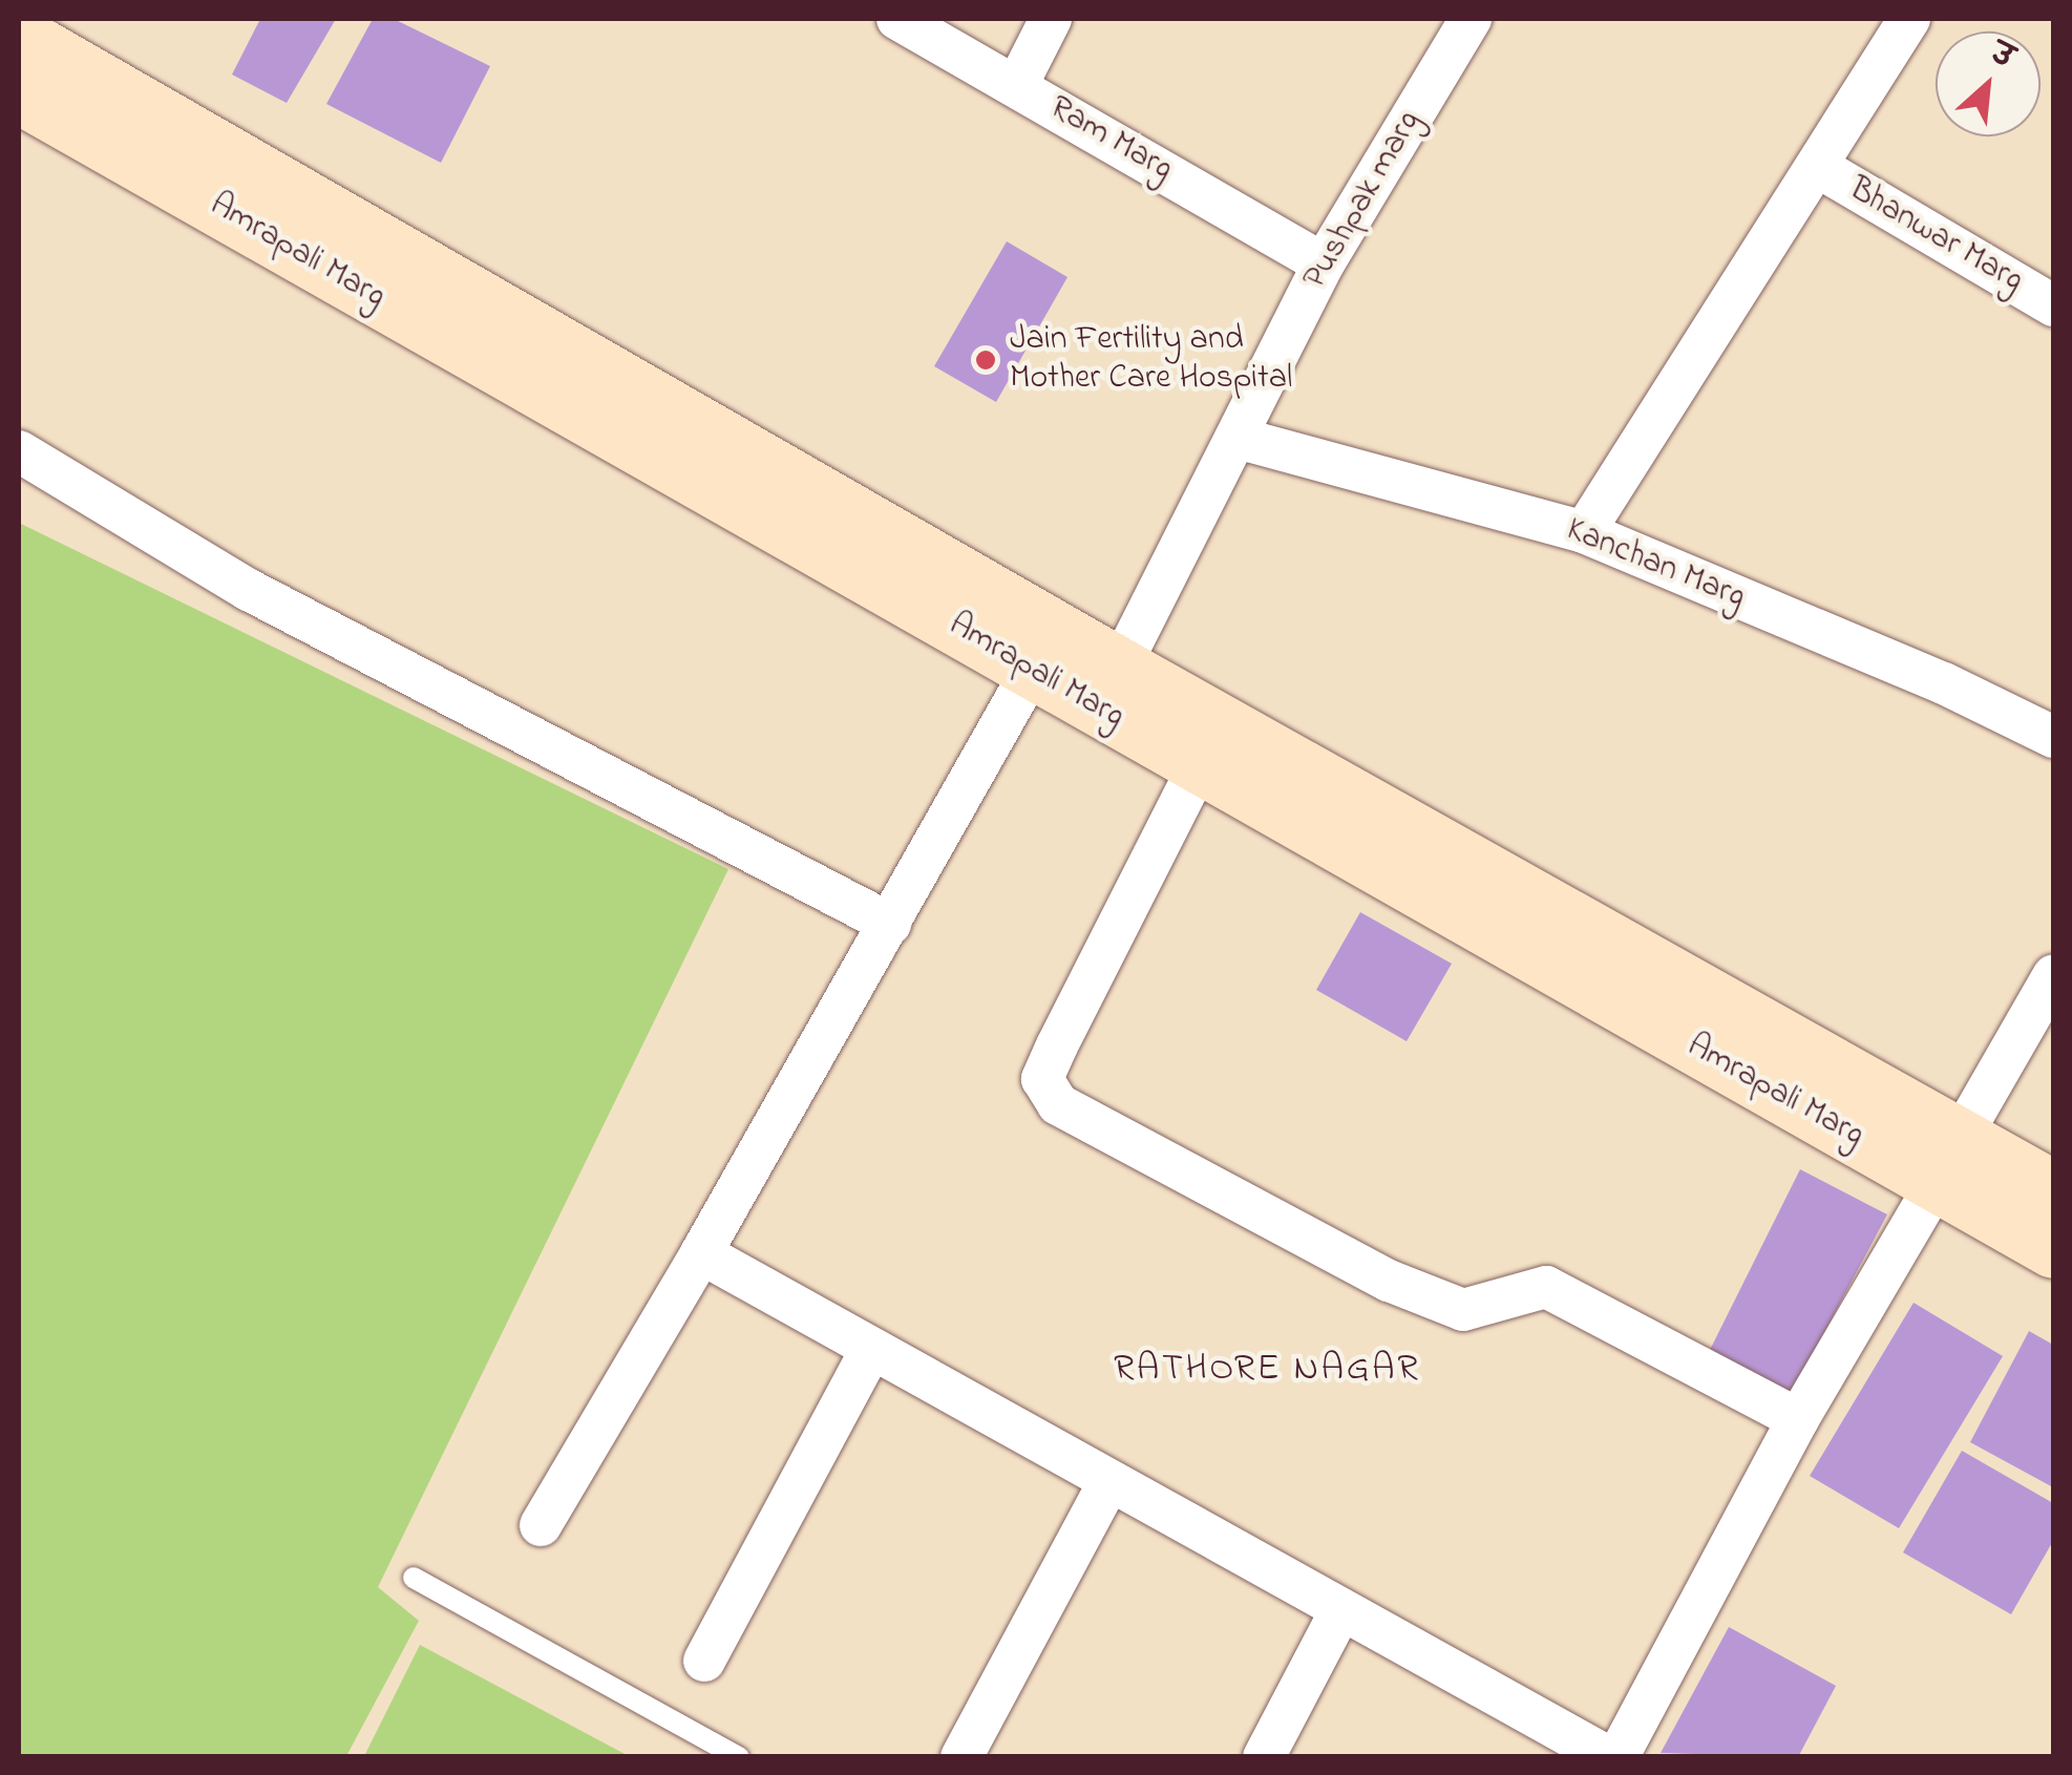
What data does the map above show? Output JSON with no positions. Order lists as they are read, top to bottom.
{
  "streets": {
    "street": [
      "Ram Marg",
      "Pushpak marg",
      "Bhanwar Marg",
      "Amrapali Marg",
      "Kanchan Marg"
    ]
  },
  "crossings": [
    ["Ram Marg", "Pushpak marg"],
    ["Pushpak marg", "Amrapali Marg"],
    ["Pushpak marg", "Kanchan Marg"]
  ],
  "districts": ["RATHORE NAGAR"],
  "places": ["Jain Fertility and Mother Care Hospital"],
  "north": "top right"
}
